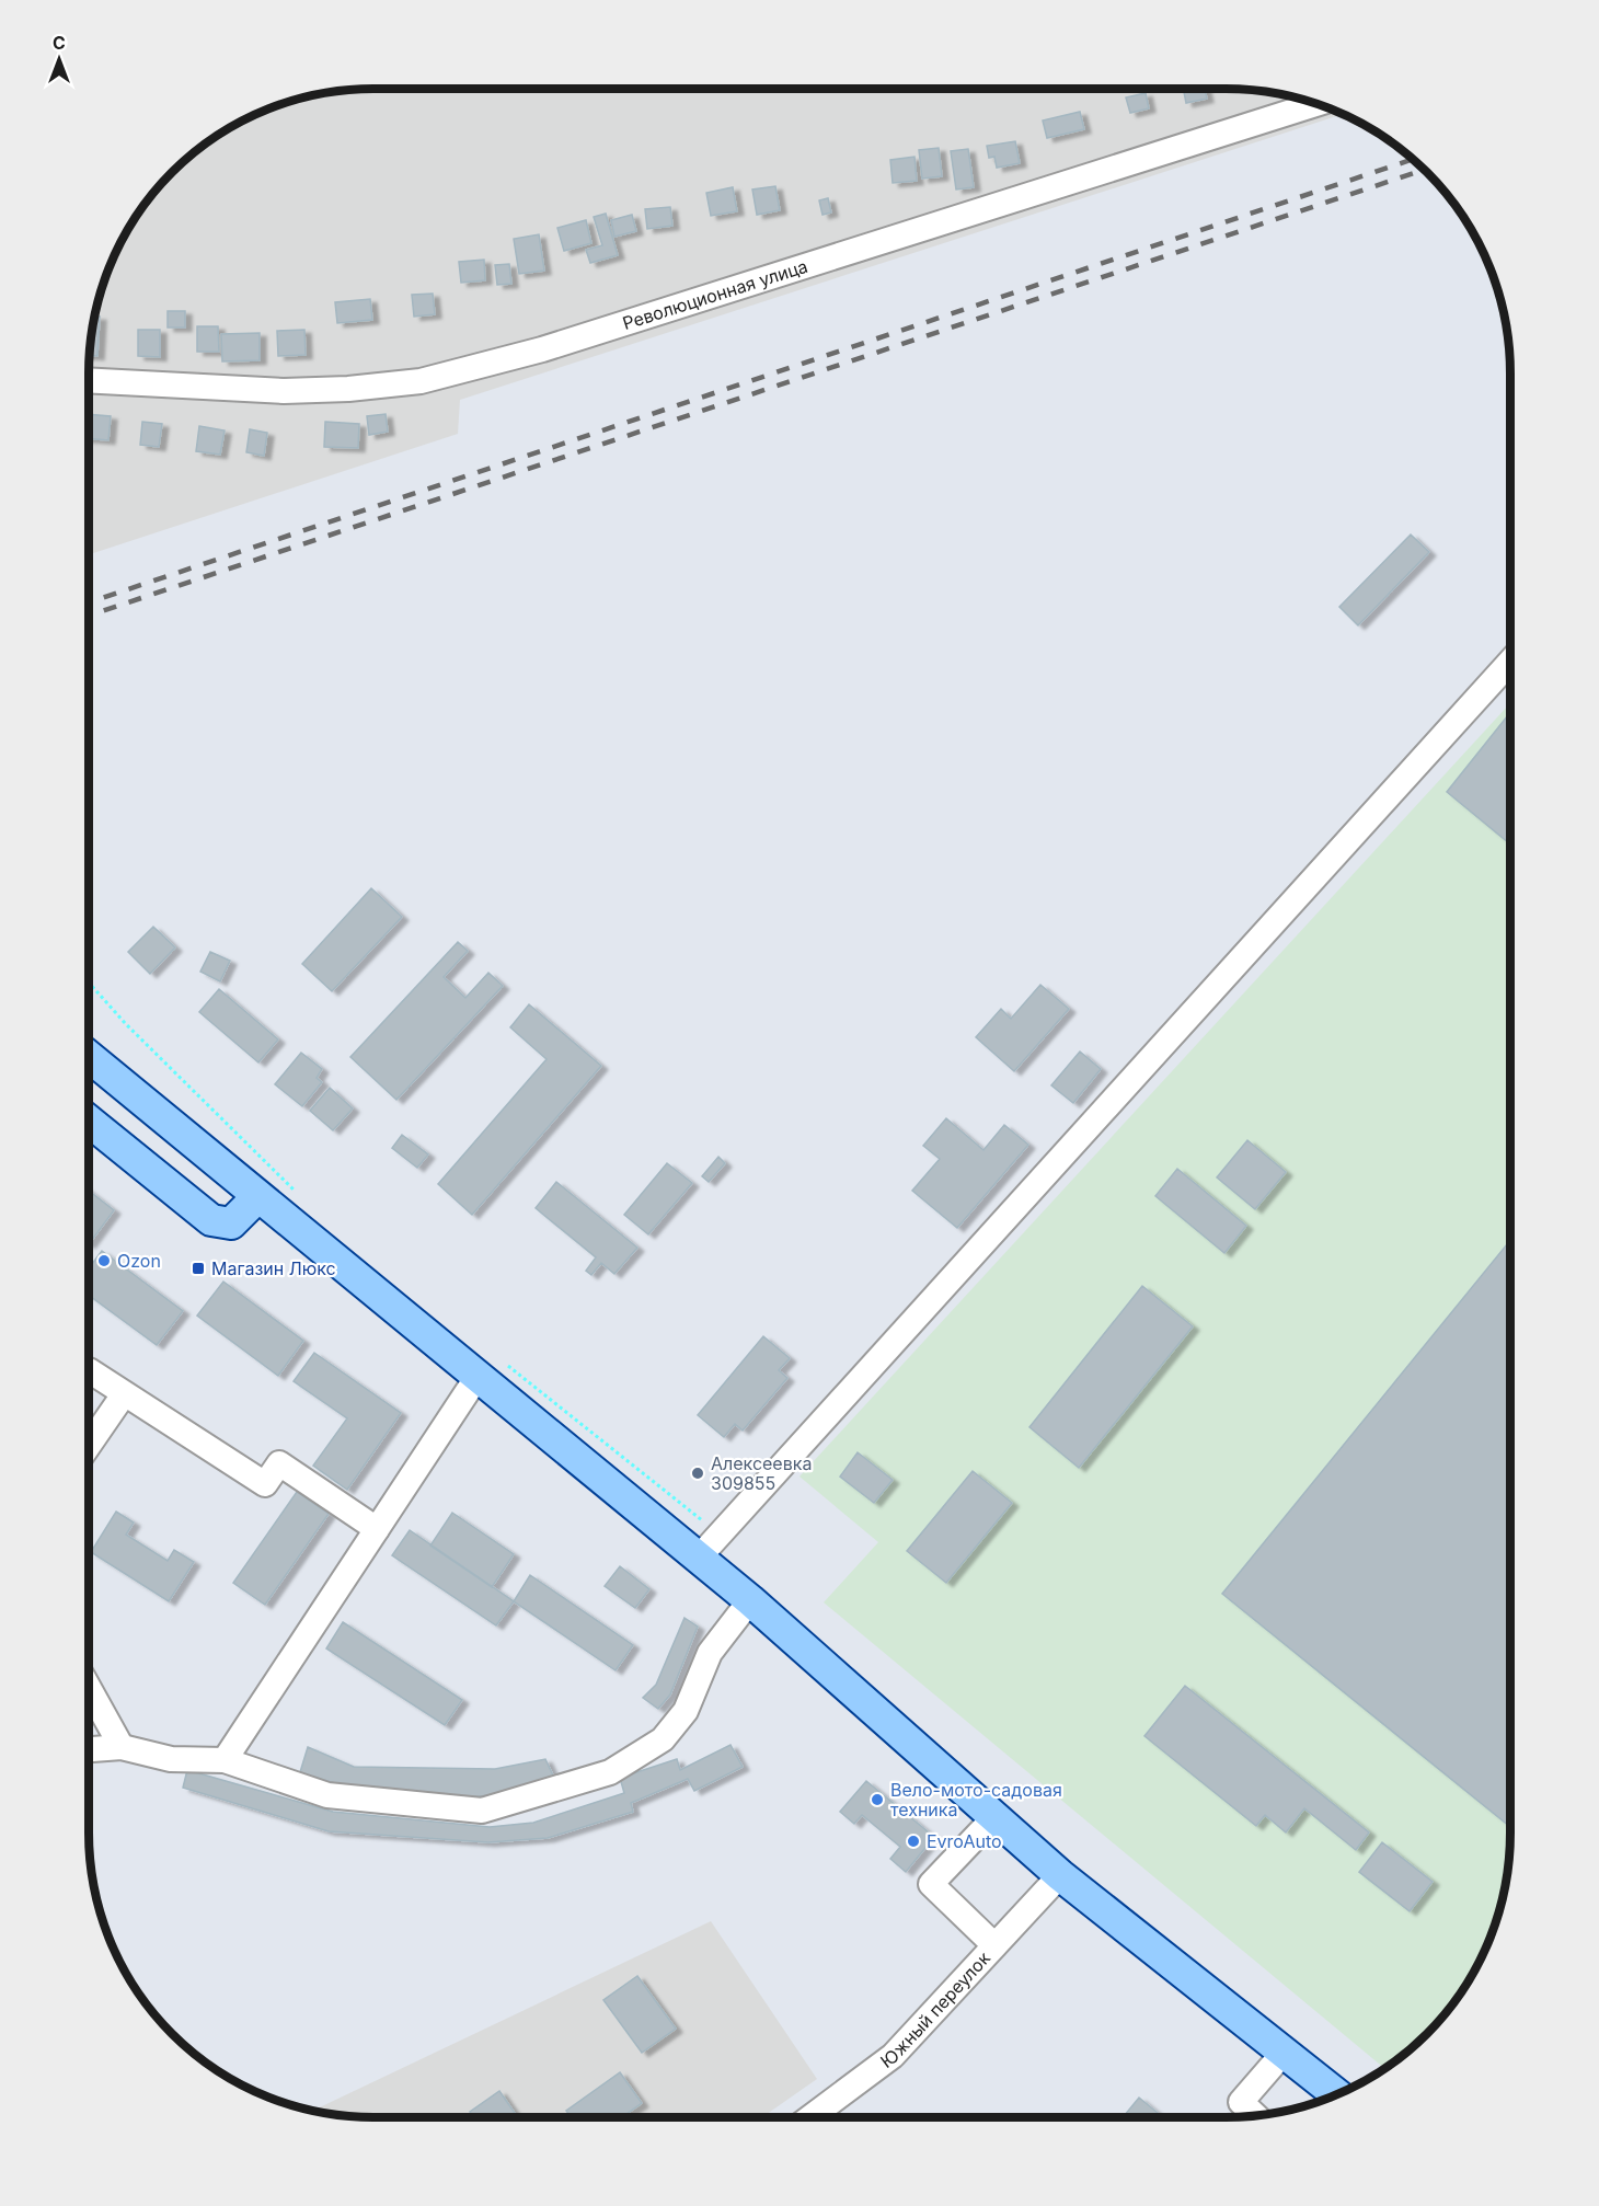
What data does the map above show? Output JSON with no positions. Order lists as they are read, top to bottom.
{
  "streets": {
    "street": ["Революционная улица", "Южный переулок"]
  },
  "places": {
    "other": [
      "Ozon",
      "Алексеевка 309855",
      "Вело-мото-садовая техника",
      "EvroAuto"
    ],
    "transit": ["Магазин Люкс"]
  },
  "north": "top"
}
